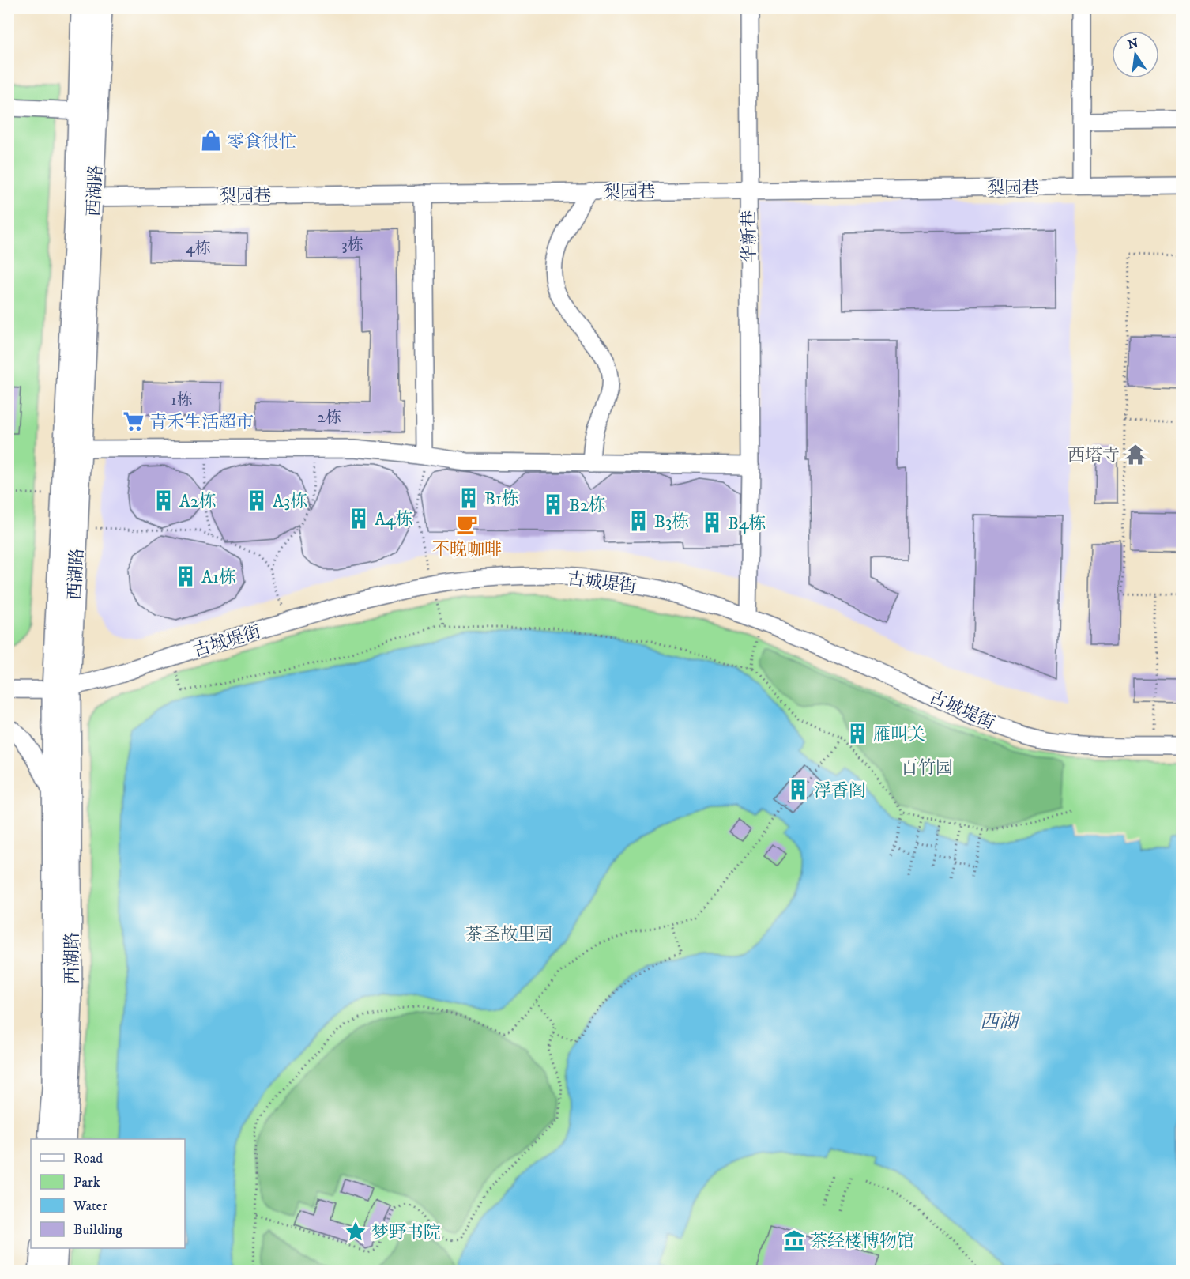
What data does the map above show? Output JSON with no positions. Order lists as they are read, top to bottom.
{
  "streets": {
    "main road": ["西湖路"],
    "street": ["梨园巷", "华新巷", "古城堤街"]
  },
  "crossings": [
    ["梨园巷", "西湖路"],
    ["梨园巷", "华新巷"],
    ["西湖路", "古城堤街"],
    ["华新巷", "古城堤街"]
  ],
  "water": ["西湖"],
  "parks": ["百竹园", "茶圣故里园"],
  "places": {
    "shop": ["零食很忙"],
    "supermarket": ["青禾生活超市"],
    "temple": ["西塔寺"],
    "building": [
      "B1栋",
      "A2栋",
      "A3栋",
      "B2栋",
      "A4栋",
      "B3栋",
      "B4栋",
      "A1栋",
      "雁叫关",
      "浮香阁"
    ],
    "cafe": ["不晚咖啡"],
    "place": ["梦野书院"],
    "museum": ["茶经楼博物馆"]
  },
  "house_numbers": [
    "3栋",
    "4栋",
    "1栋",
    "2栋"
  ],
  "legend": [
    "Road",
    "Park",
    "Water",
    "Building"
  ],
  "north": "top"
}
